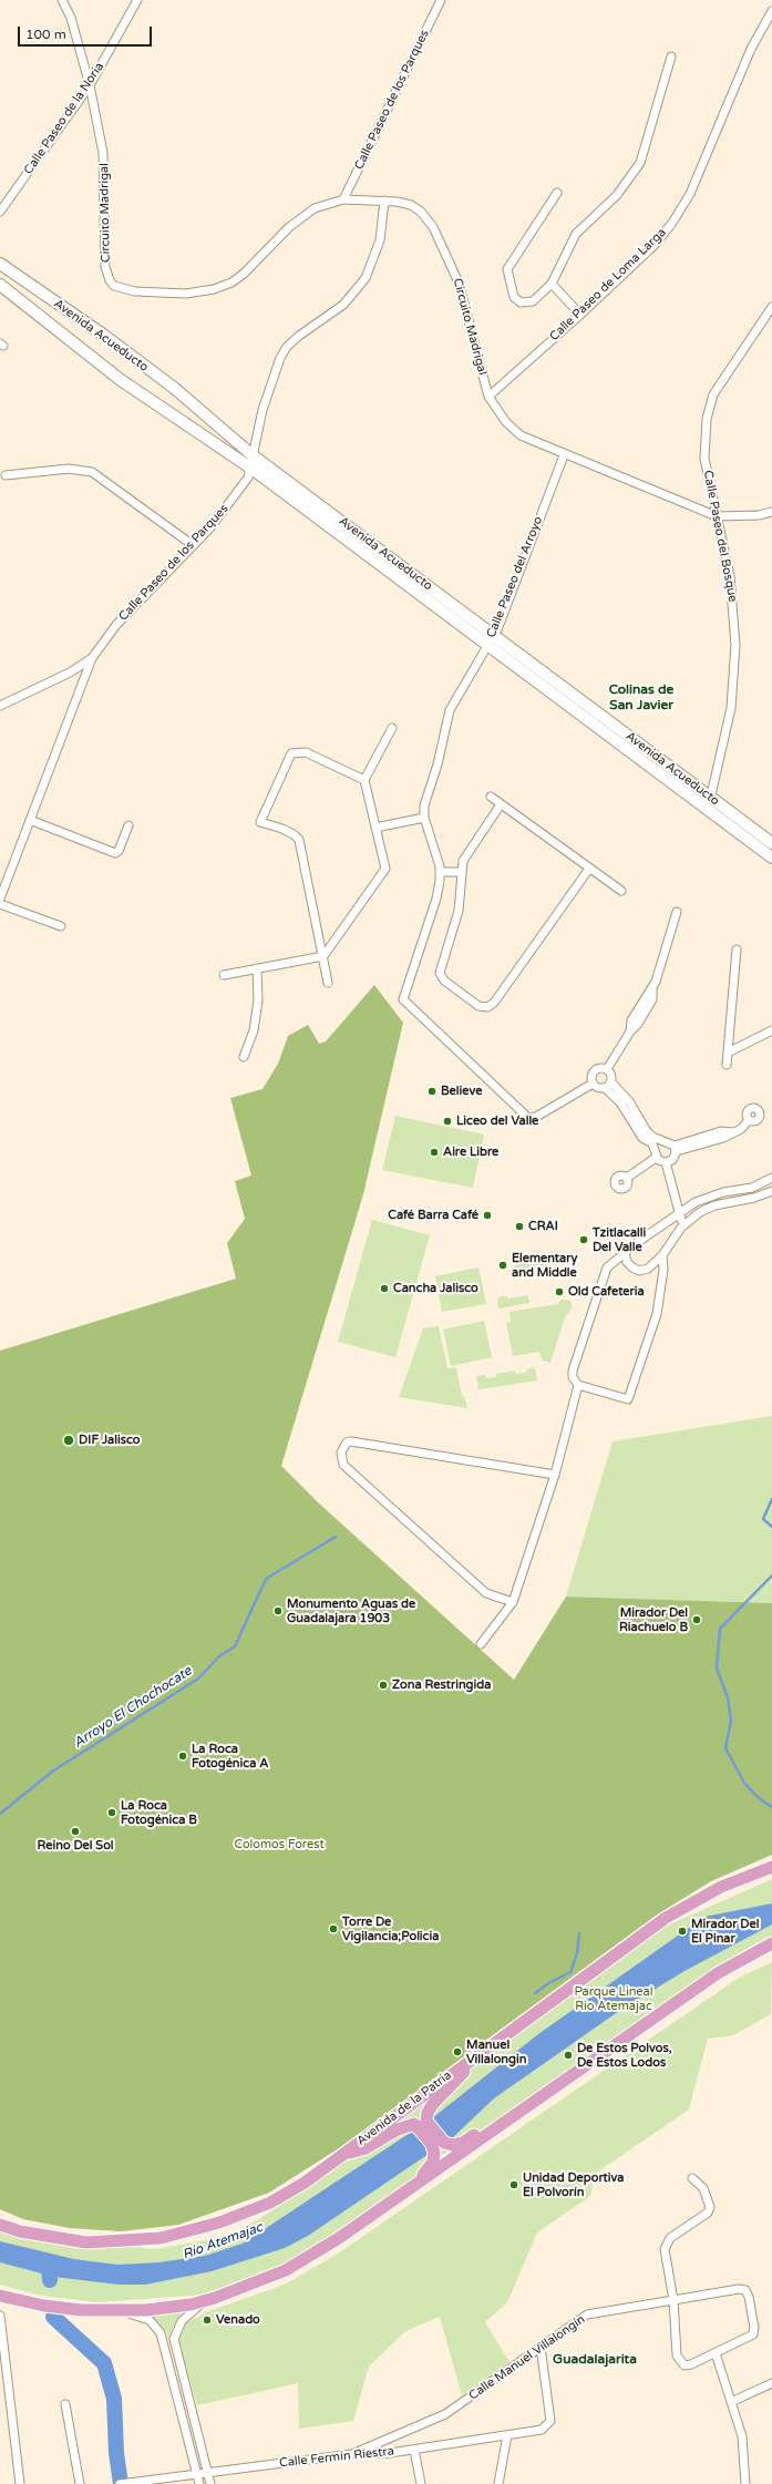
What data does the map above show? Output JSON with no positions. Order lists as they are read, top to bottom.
{
  "streets": {
    "main road": ["Avenida Acueducto", "Avenida de la Patria"],
    "street": [
      "Calle Paseo de los Parques",
      "Calle Paseo de la Noria",
      "Circuito Madrigal",
      "Calle Paseo de Loma Larga",
      "Calle Paseo del Bosque",
      "Calle Paseo del Arroyo",
      "Calle Manuel Villalongín",
      "Calle Fermín Riestra"
    ]
  },
  "crossings": [
    ["Calle Paseo de los Parques", "Circuito Madrigal"],
    ["Calle Paseo de los Parques", "Avenida Acueducto"],
    ["Calle Paseo de la Noria", "Circuito Madrigal"],
    ["Circuito Madrigal", "Calle Paseo de Loma Larga"],
    ["Circuito Madrigal", "Calle Paseo del Bosque"],
    ["Circuito Madrigal", "Calle Paseo del Arroyo"],
    ["Avenida Acueducto", "Calle Paseo del Bosque"],
    ["Avenida Acueducto", "Calle Paseo del Arroyo"],
    ["Calle Manuel Villalongín", "Calle Fermín Riestra"]
  ],
  "districts": ["Colinas de San Javier", "Guadalajarita"],
  "water": ["Arroyo El Chochocate", "Río Atemajac"],
  "parks": ["Colomos Forest", "Parque Lineal Rio Atemajac"],
  "places": [
    "Believe",
    "Liceo del Valle",
    "Aire Libre",
    "Café Barra Café",
    "CRAI",
    "Tzitlacalli Del Valle",
    "Elementary and Middle",
    "Cancha Jalisco",
    "Old Cafeteria",
    "DIF Jalisco",
    "Monumento Aguas de Guadalajara 1903",
    "Mirador Del Riachuelo B",
    "Zona Restringida",
    "La Roca Fotogénica A",
    "La Roca Fotogénica B",
    "Reino Del Sol",
    "Torre De Vigilancia;Policia",
    "Mirador Del El Pinar",
    "Manuel Villalongin",
    "De Estos Polvos, De Estos Lodos",
    "Unidad Deportiva El Polvorín",
    "Venado"
  ],
  "scale_bar": "100 m"
}
